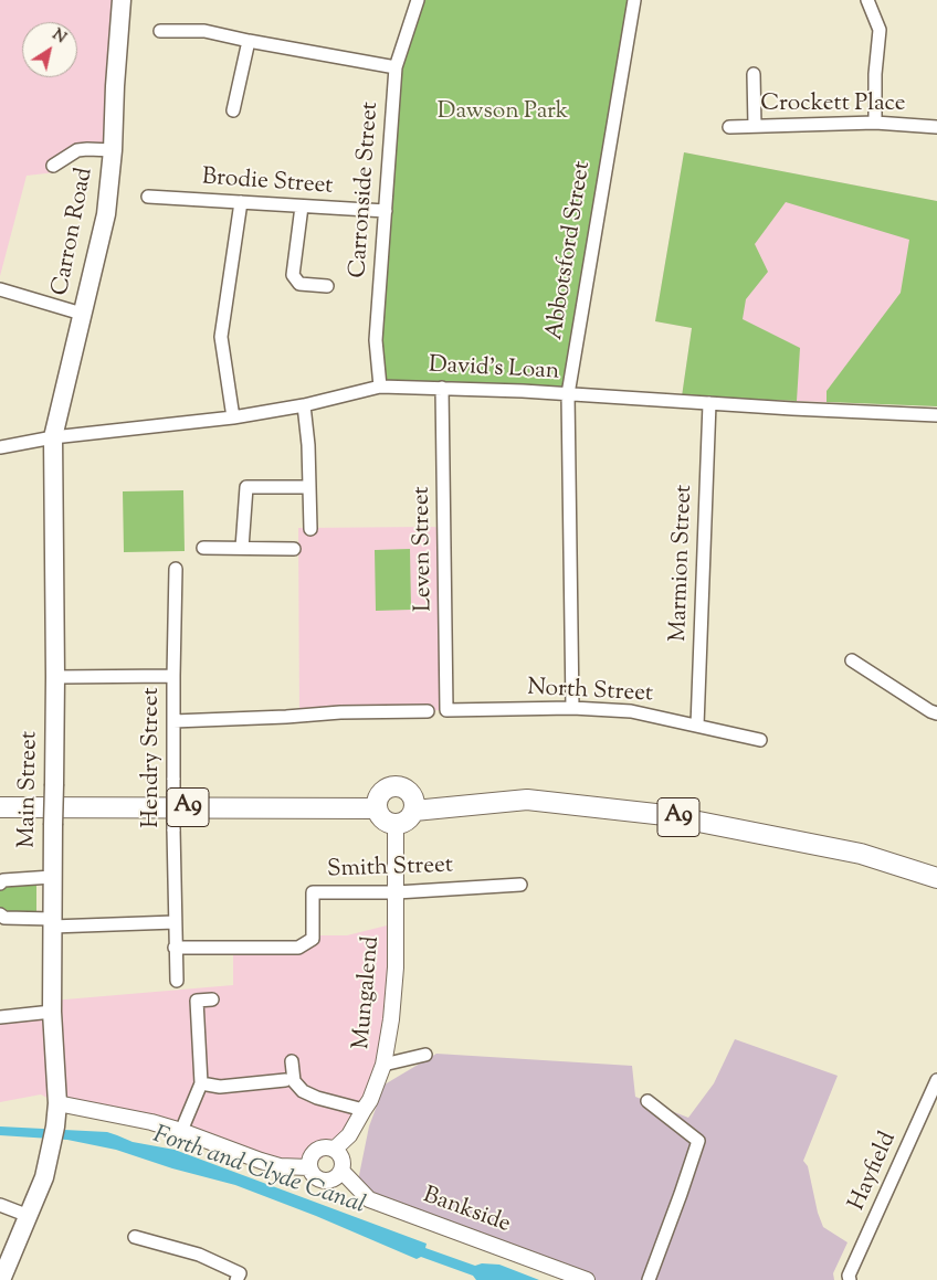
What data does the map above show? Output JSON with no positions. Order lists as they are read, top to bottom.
{
  "streets": {
    "main road": ["Carron Road", "Main Street", "A9"],
    "street": [
      "Crockett Place",
      "Brodie Street",
      "Carronside Street",
      "Abbotsford Street",
      "David's Loan",
      "Leven Street",
      "Marmion Street",
      "North Street",
      "Hendry Street",
      "Smith Street",
      "Mungalend",
      "Hayfield",
      "Bankside"
    ]
  },
  "crossings": [
    ["Brodie Street", "Carronside Street"],
    ["Carronside Street", "David's Loan"],
    ["Carron Road", "David's Loan"],
    ["Carron Road", "Main Street"],
    ["Abbotsford Street", "David's Loan"],
    ["Abbotsford Street", "North Street"],
    ["David's Loan", "Leven Street"],
    ["David's Loan", "Marmion Street"],
    ["David's Loan", "Main Street"],
    ["Leven Street", "North Street"],
    ["Marmion Street", "North Street"],
    ["Hendry Street", "Smith Street"],
    ["A9", "Mungalend"],
    ["Smith Street", "Mungalend"],
    ["Mungalend", "Bankside"]
  ],
  "water": ["Forth and Clyde Canal"],
  "parks": ["Dawson Park"],
  "north": "top right"
}
